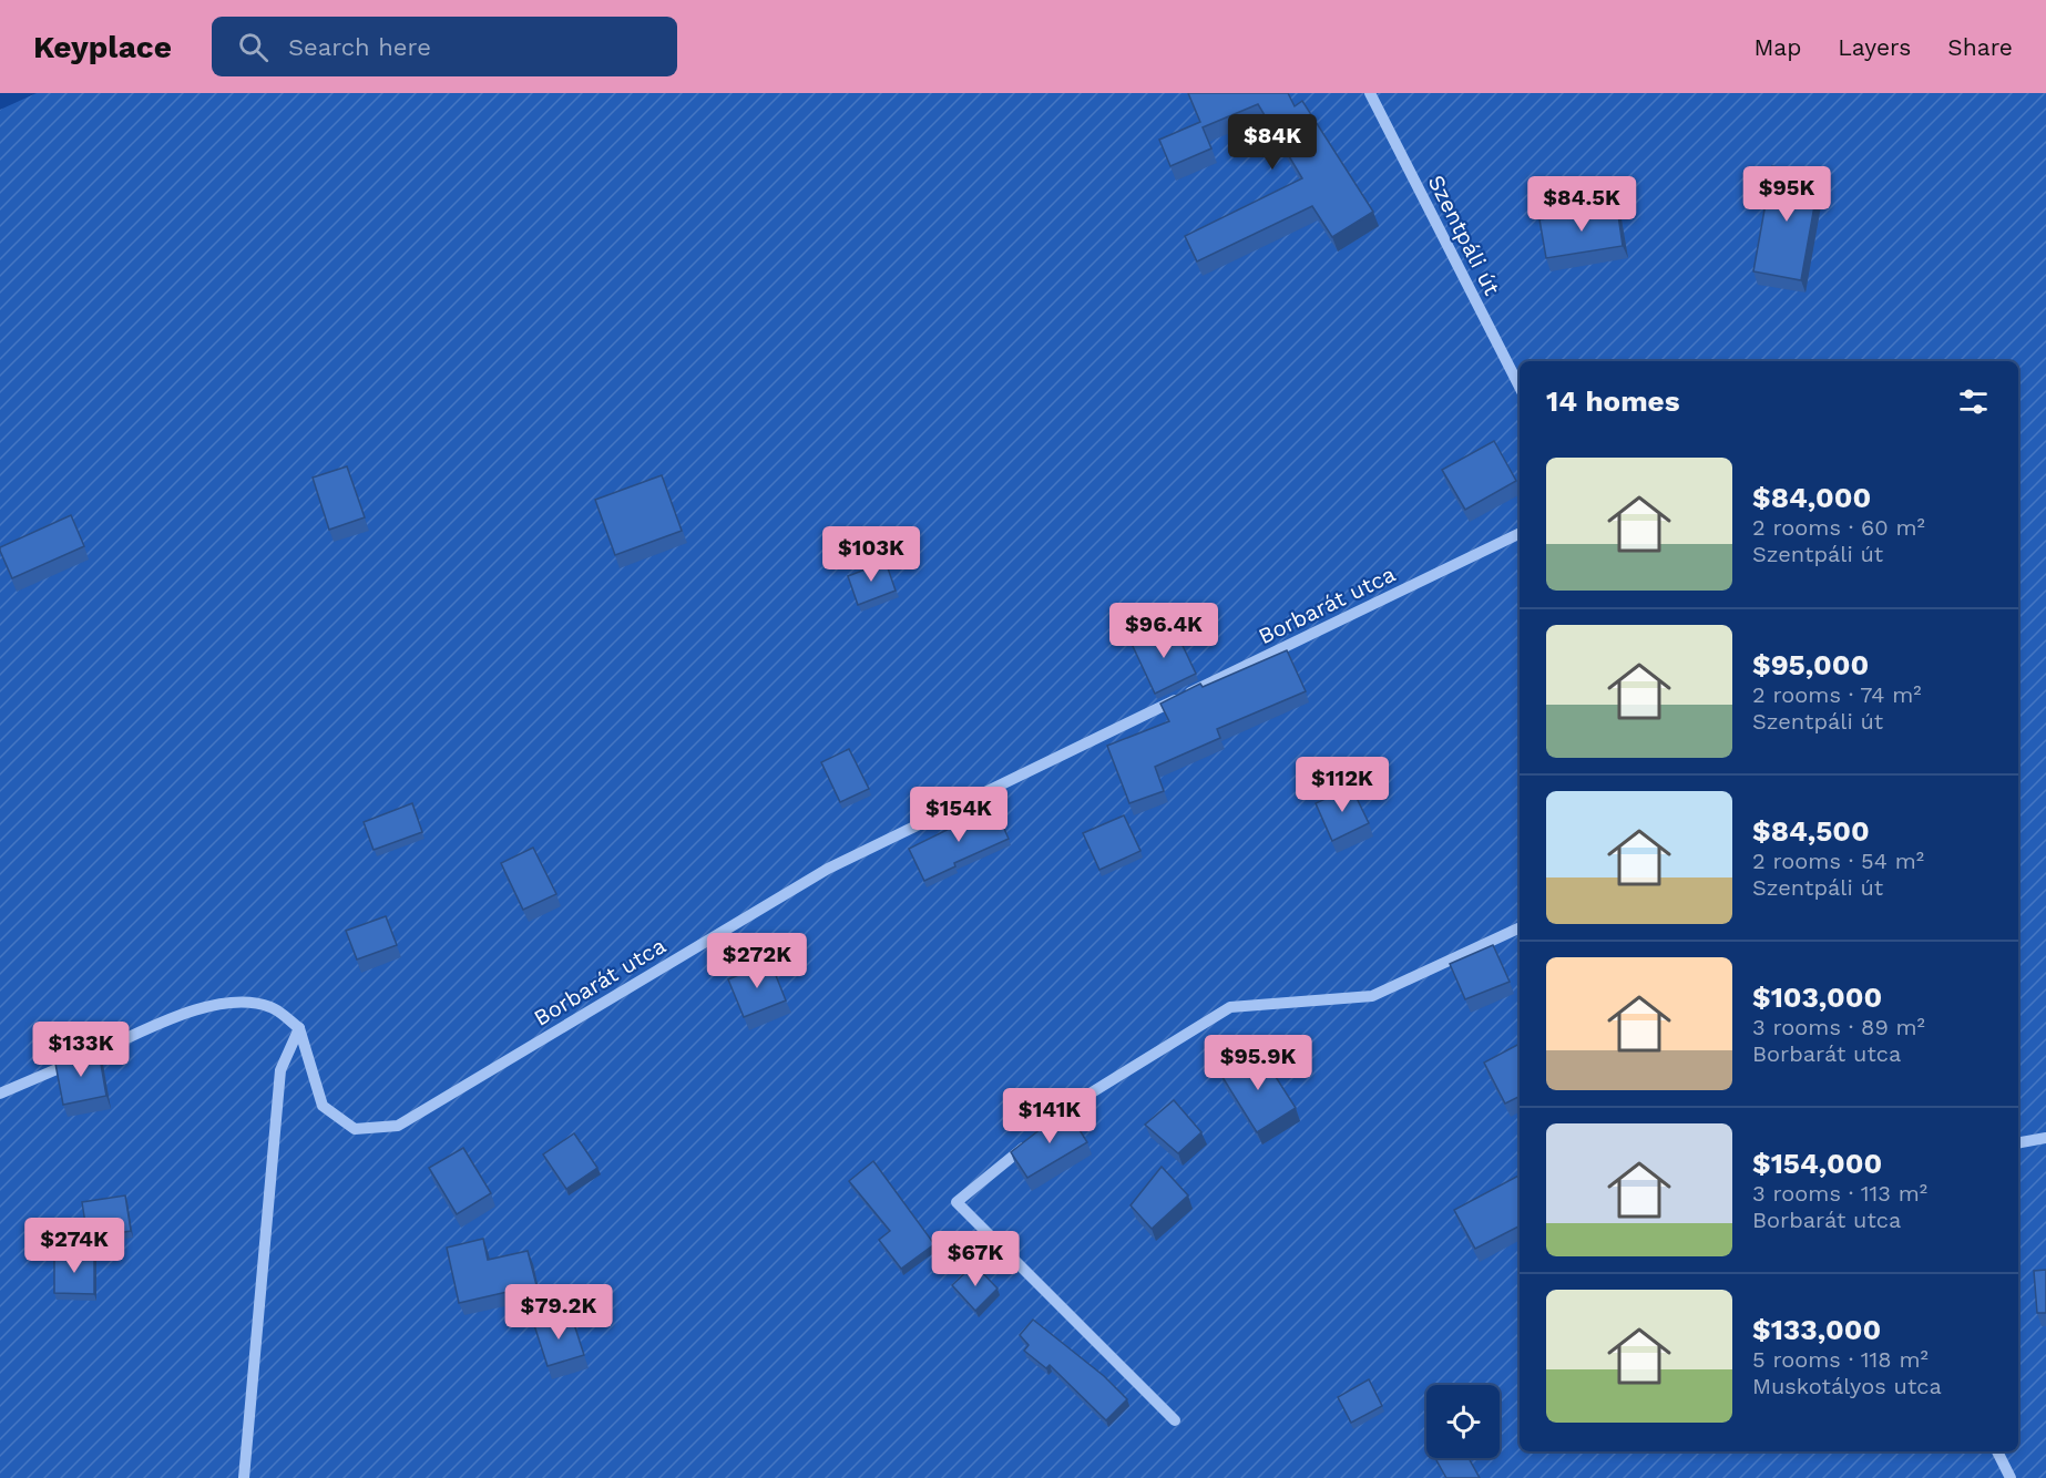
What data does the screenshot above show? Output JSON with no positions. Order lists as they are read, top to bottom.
{
  "streets": {
    "street": ["Szentpáli út", "Borbarát utca"]
  },
  "page": {
    "header": "Keyplace",
    "search": "Search here",
    "nav": ["Map", "Layers", "Share"],
    "price": [
      "$84K",
      "$95K",
      "$84.5K",
      "$103K",
      "$96.4K",
      "$112K",
      "$154K",
      "$272K",
      "$133K",
      "$95.9K",
      "$141K",
      "$274K",
      "$67K",
      "$79.2K"
    ],
    "heading": "14 homes",
    "list": [
      {
        "name": "$84,000",
        "note": "2 rooms · 60 m² · Szentpáli út"
      },
      {
        "name": "$95,000",
        "note": "2 rooms · 74 m² · Szentpáli út"
      },
      {
        "name": "$84,500",
        "note": "2 rooms · 54 m² · Szentpáli út"
      },
      {
        "name": "$103,000",
        "note": "3 rooms · 89 m² · Borbarát utca"
      },
      {
        "name": "$154,000",
        "note": "3 rooms · 113 m² · Borbarát utca"
      },
      {
        "name": "$133,000",
        "note": "5 rooms · 118 m² · Muskotályos utca"
      }
    ]
  }
}
